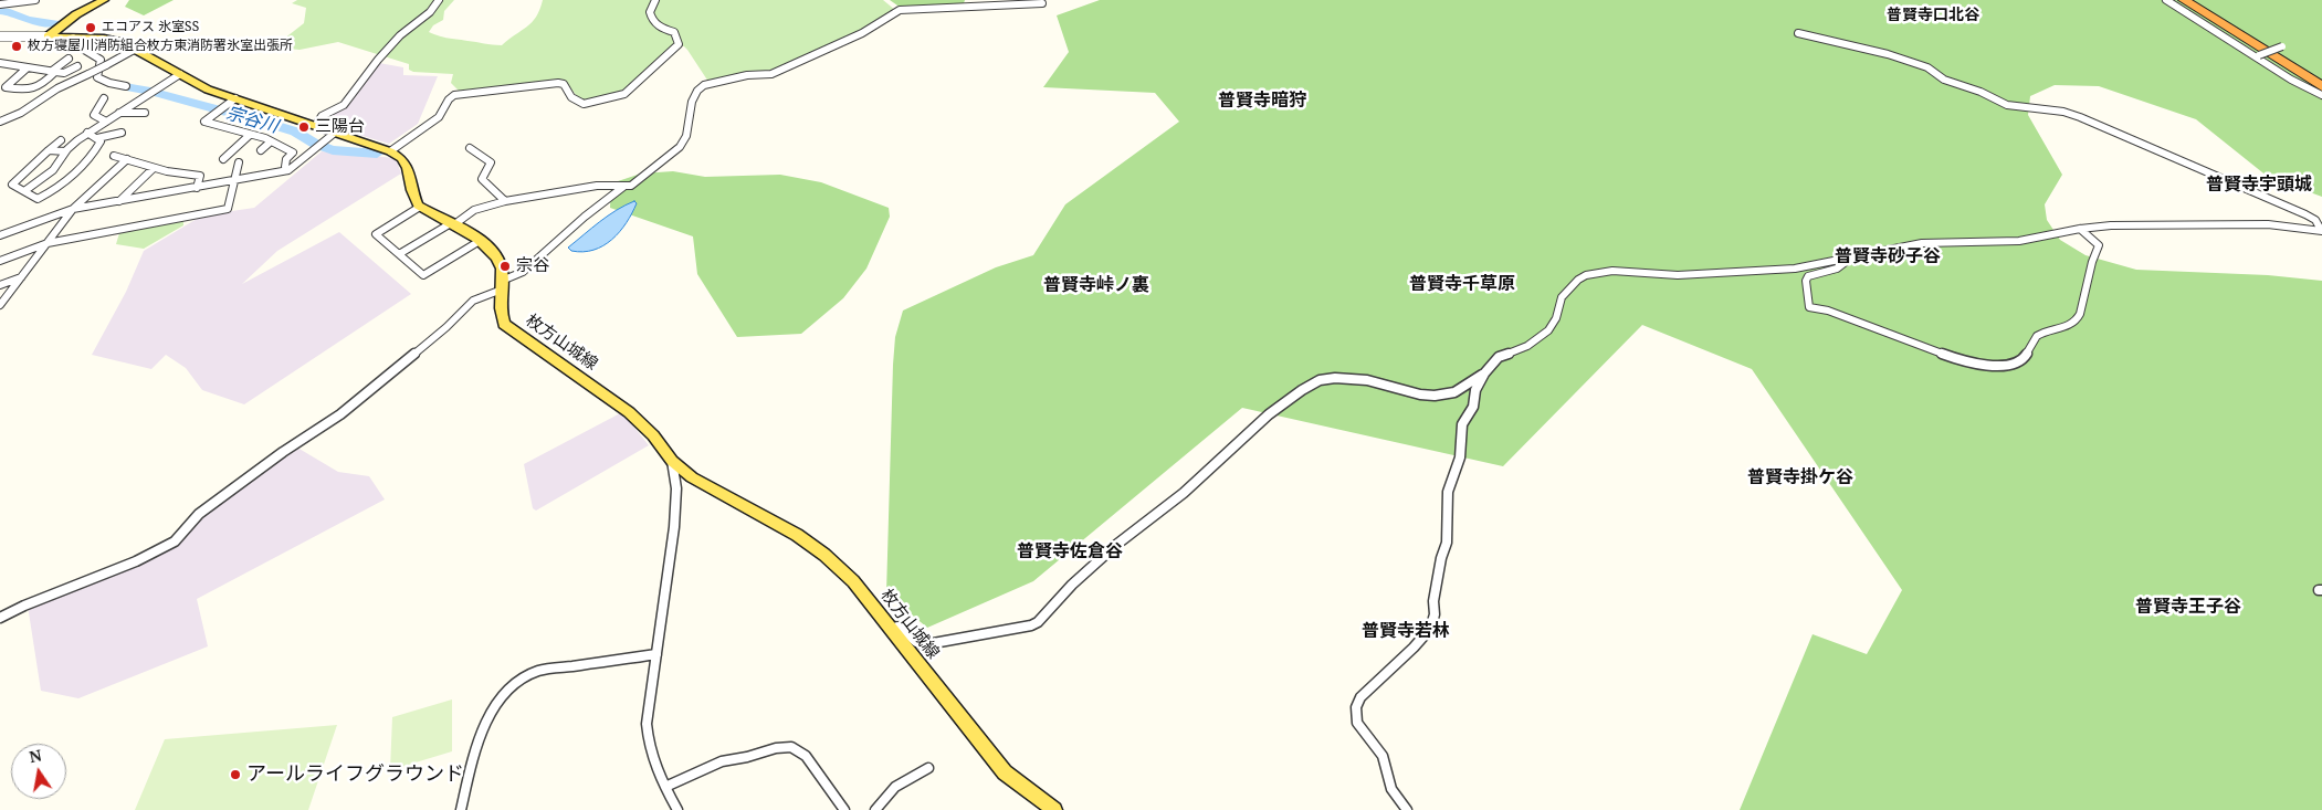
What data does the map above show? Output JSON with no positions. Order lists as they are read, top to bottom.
{
  "streets": {
    "main road": ["枚方山城線"]
  },
  "districts": [
    "普賢寺口北谷",
    "普賢寺暗狩",
    "普賢寺宇頭城",
    "普賢寺砂子谷",
    "普賢寺千草原",
    "普賢寺峠ノ裏",
    "普賢寺掛ケ谷",
    "普賢寺佐倉谷",
    "普賢寺王子谷",
    "普賢寺若林"
  ],
  "water": ["宗谷川"],
  "places": [
    "エコアス 氷室SS",
    "枚方寝屋川消防組合枚方東消防署氷室出張所",
    "三陽台",
    "宗谷",
    "アールライフグラウンド"
  ],
  "north": "top"
}
